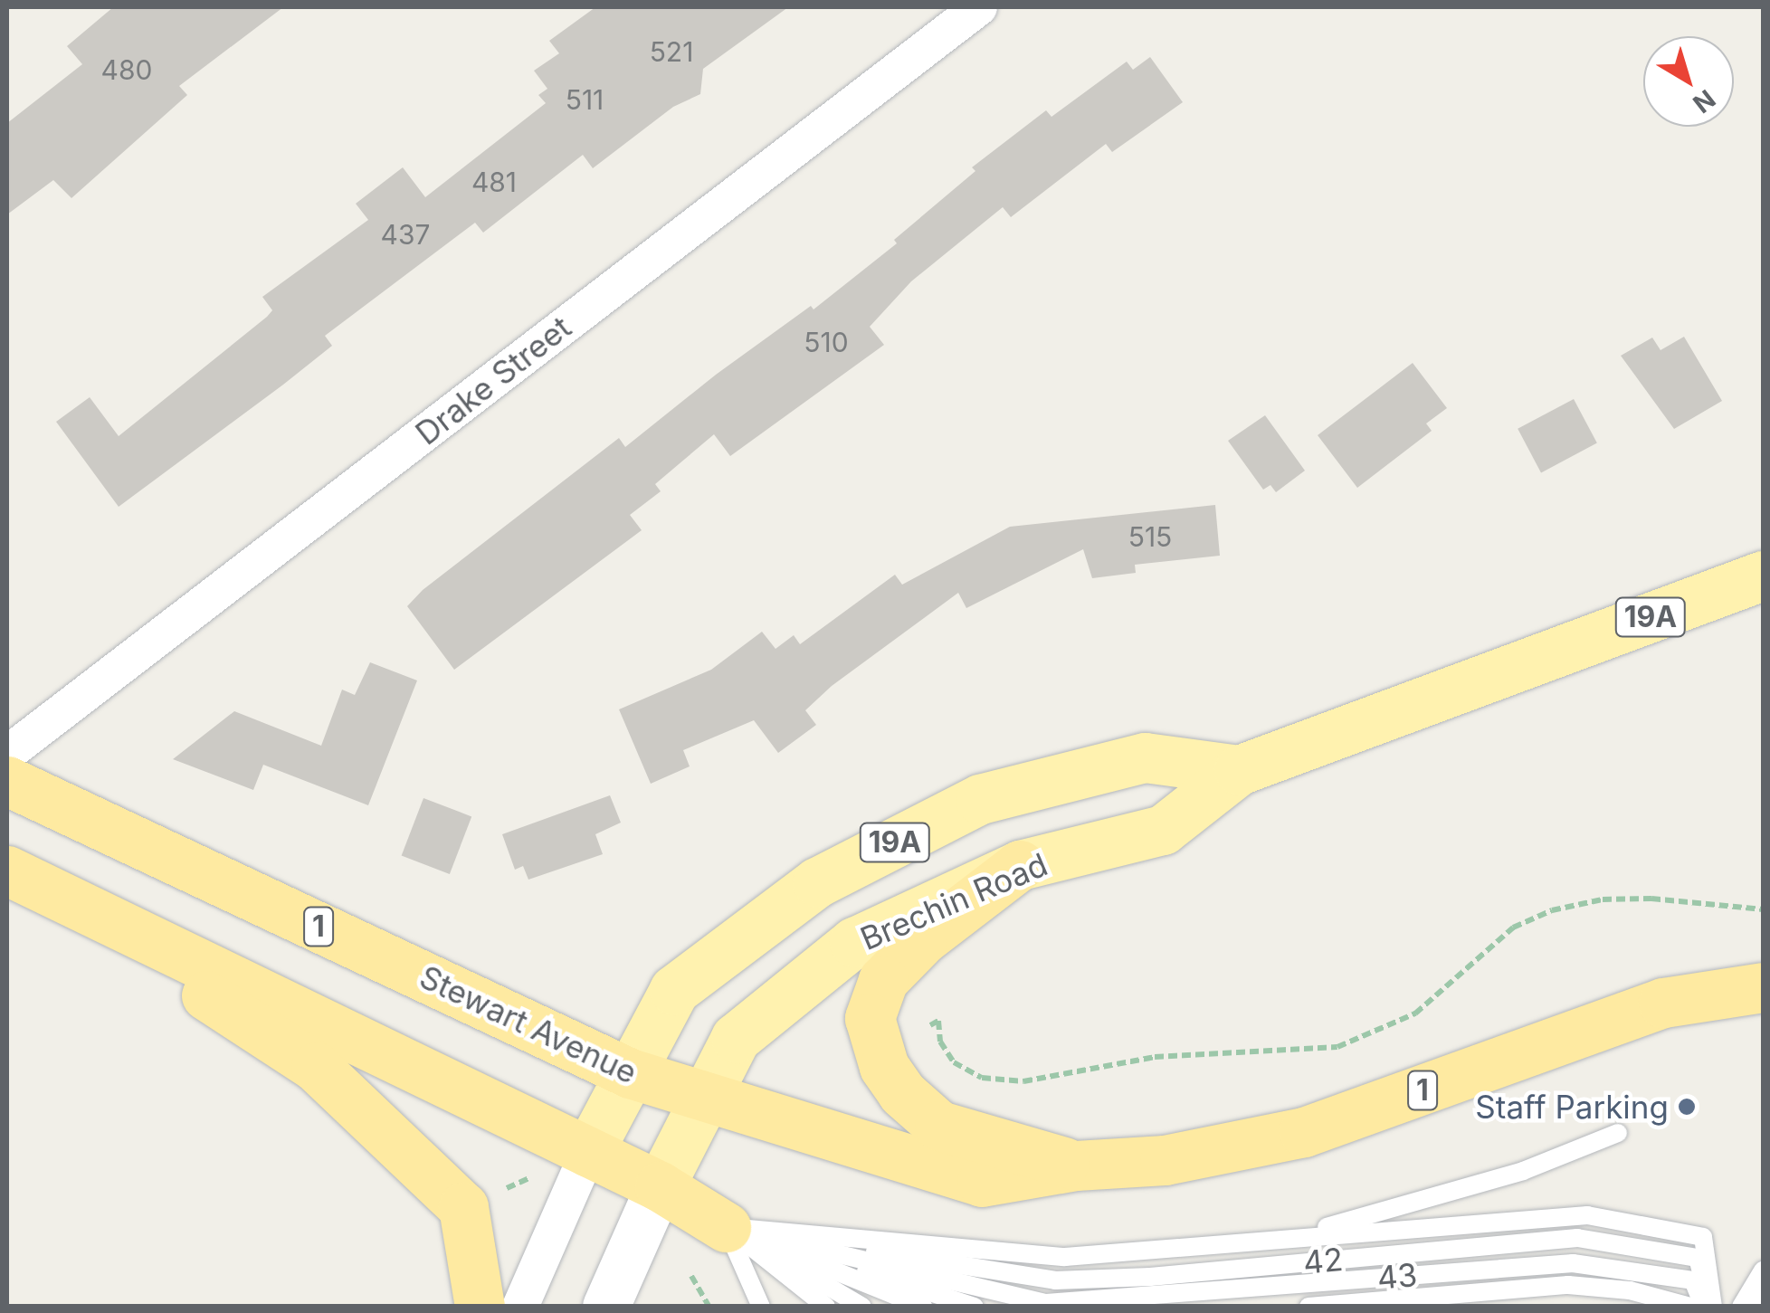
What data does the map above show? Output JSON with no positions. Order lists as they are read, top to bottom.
{
  "streets": {
    "highway": ["1", "Stewart Avenue"],
    "main road": ["19A", "Brechin Road"],
    "street": ["Drake Street"],
    "lane": ["42", "43"]
  },
  "crossings": [
    ["Brechin Road", "Stewart Avenue"],
    ["1", "Stewart Avenue"],
    ["42", "43"]
  ],
  "places": ["Staff Parking"],
  "house_numbers": [
    "521",
    "480",
    "511",
    "481",
    "437",
    "510",
    "515"
  ],
  "north": "bottom right"
}
